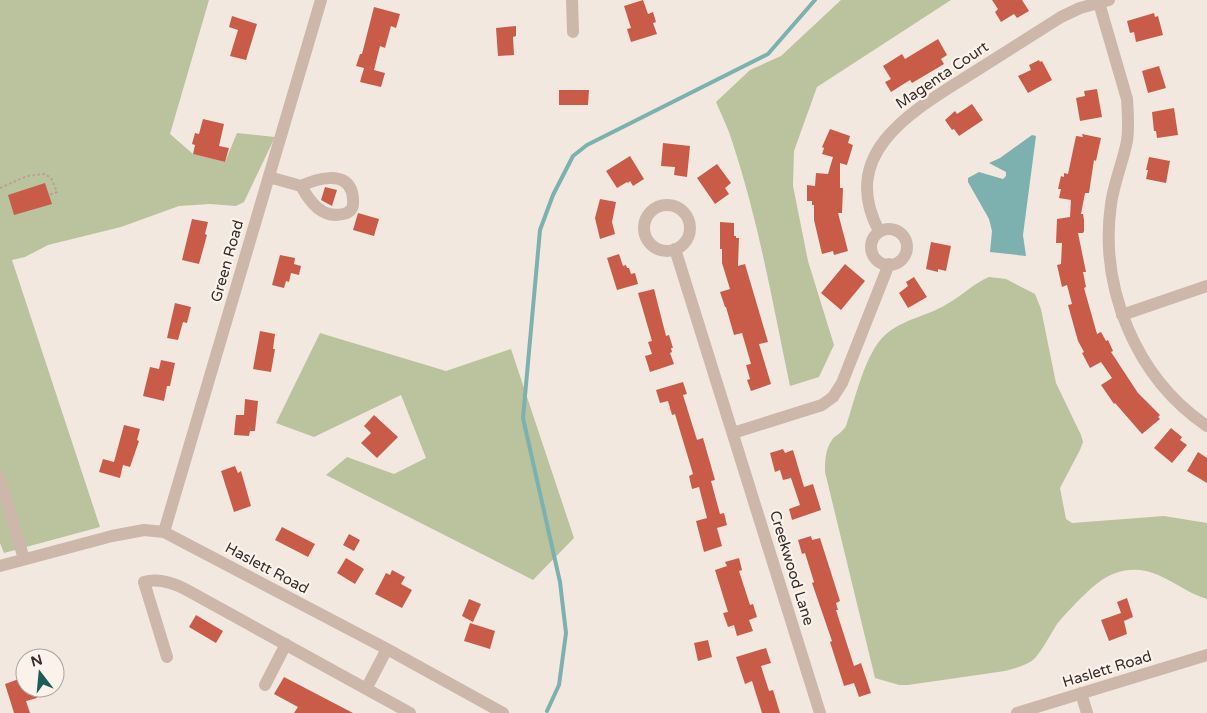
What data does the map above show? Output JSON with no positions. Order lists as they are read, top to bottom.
{
  "streets": {
    "street": [
      "Magenta Court",
      "Green Road",
      "Haslett Road",
      "Creekwood Lane"
    ]
  },
  "crossings": [
    ["Green Road", "Haslett Road"]
  ],
  "north": "top"
}
